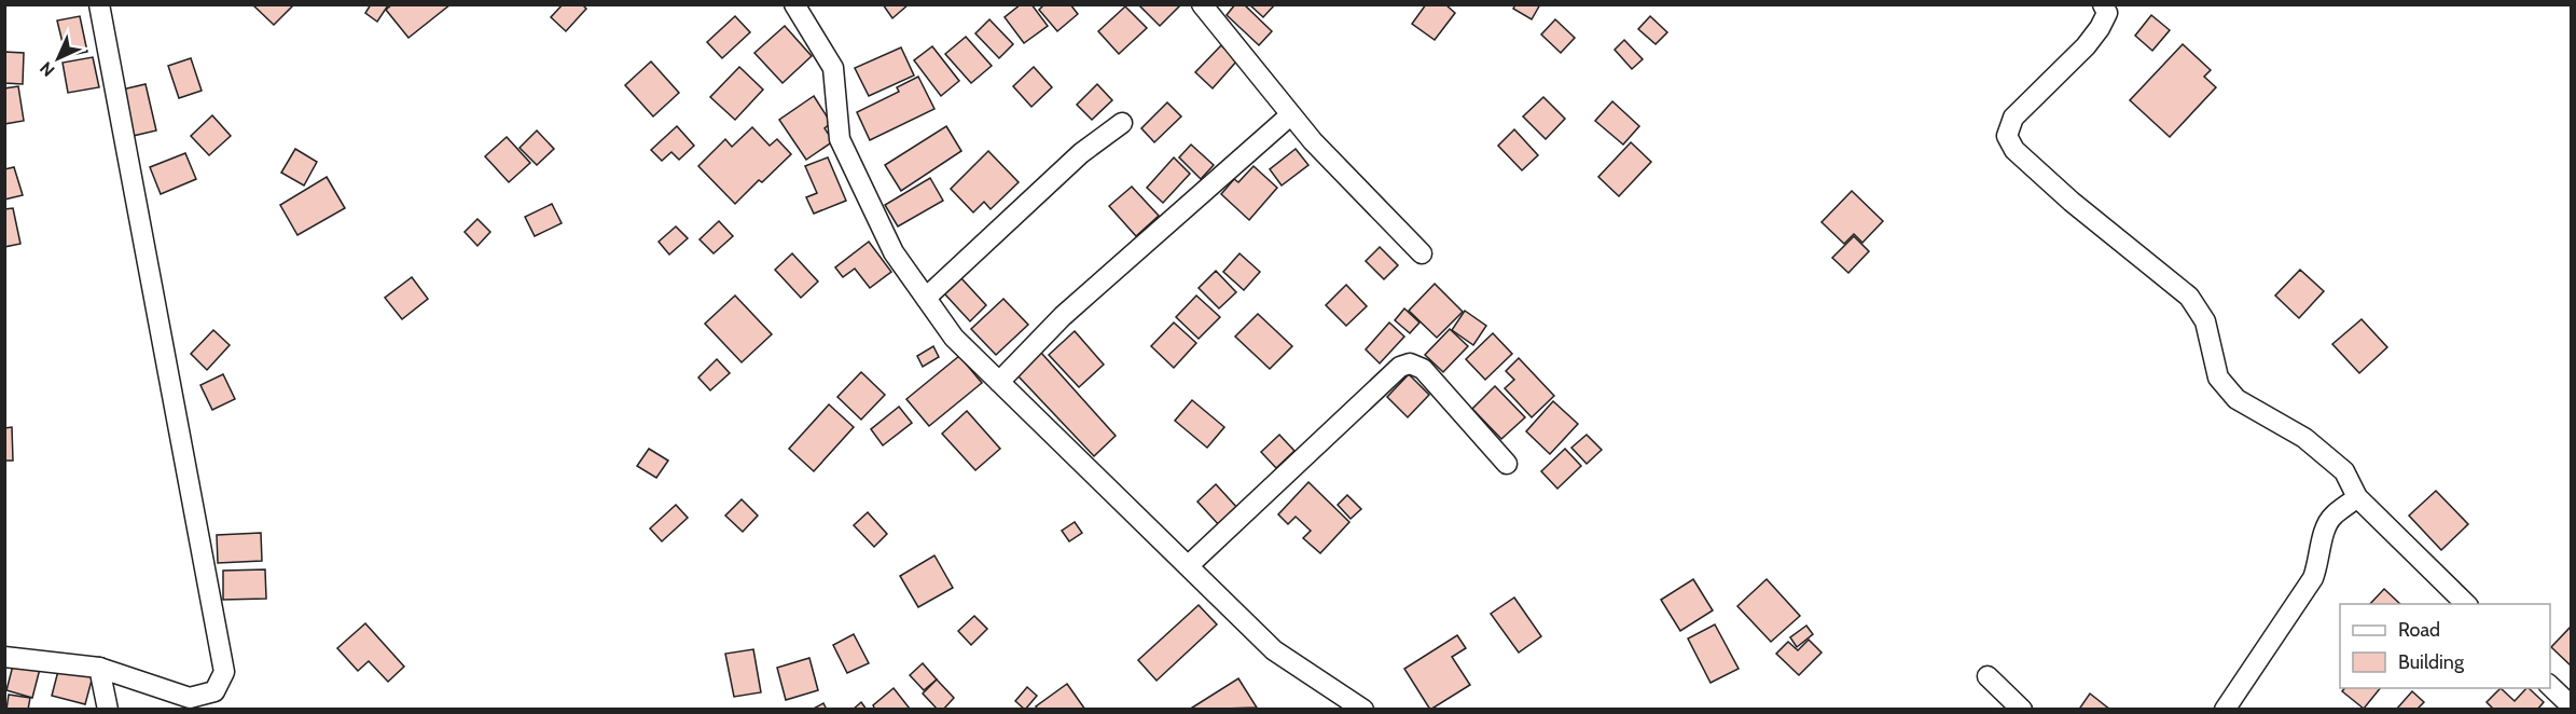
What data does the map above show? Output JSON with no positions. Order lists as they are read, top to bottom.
{
  "legend": ["Road", "Building"],
  "north": "bottom left"
}
